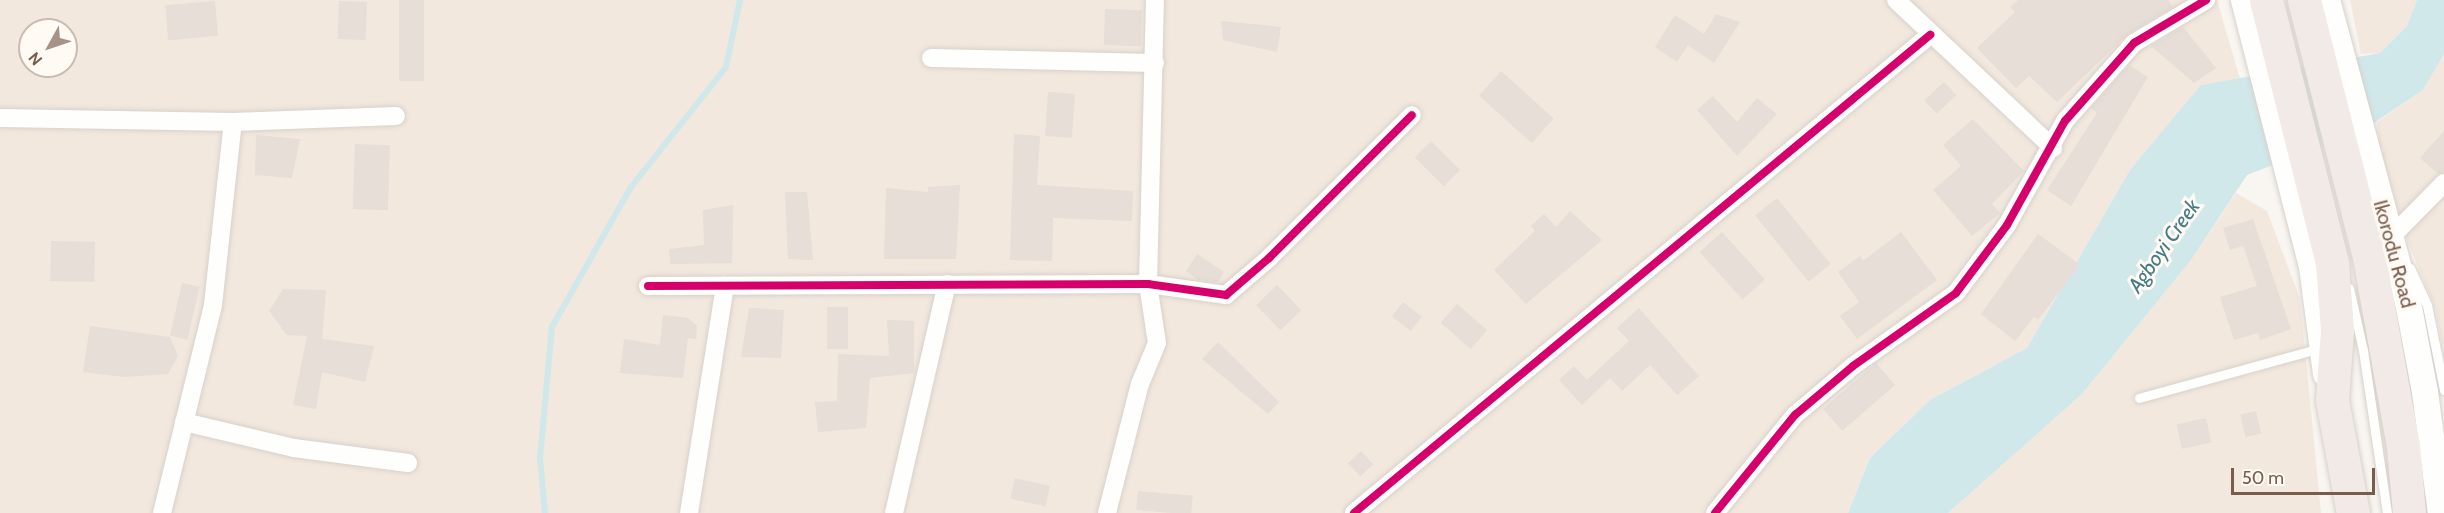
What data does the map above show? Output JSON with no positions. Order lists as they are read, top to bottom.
{
  "streets": {
    "highway": ["Ikorodu Road"]
  },
  "water": ["Agboyi Creek"],
  "scale_bar": "50 m",
  "north": "bottom left"
}
